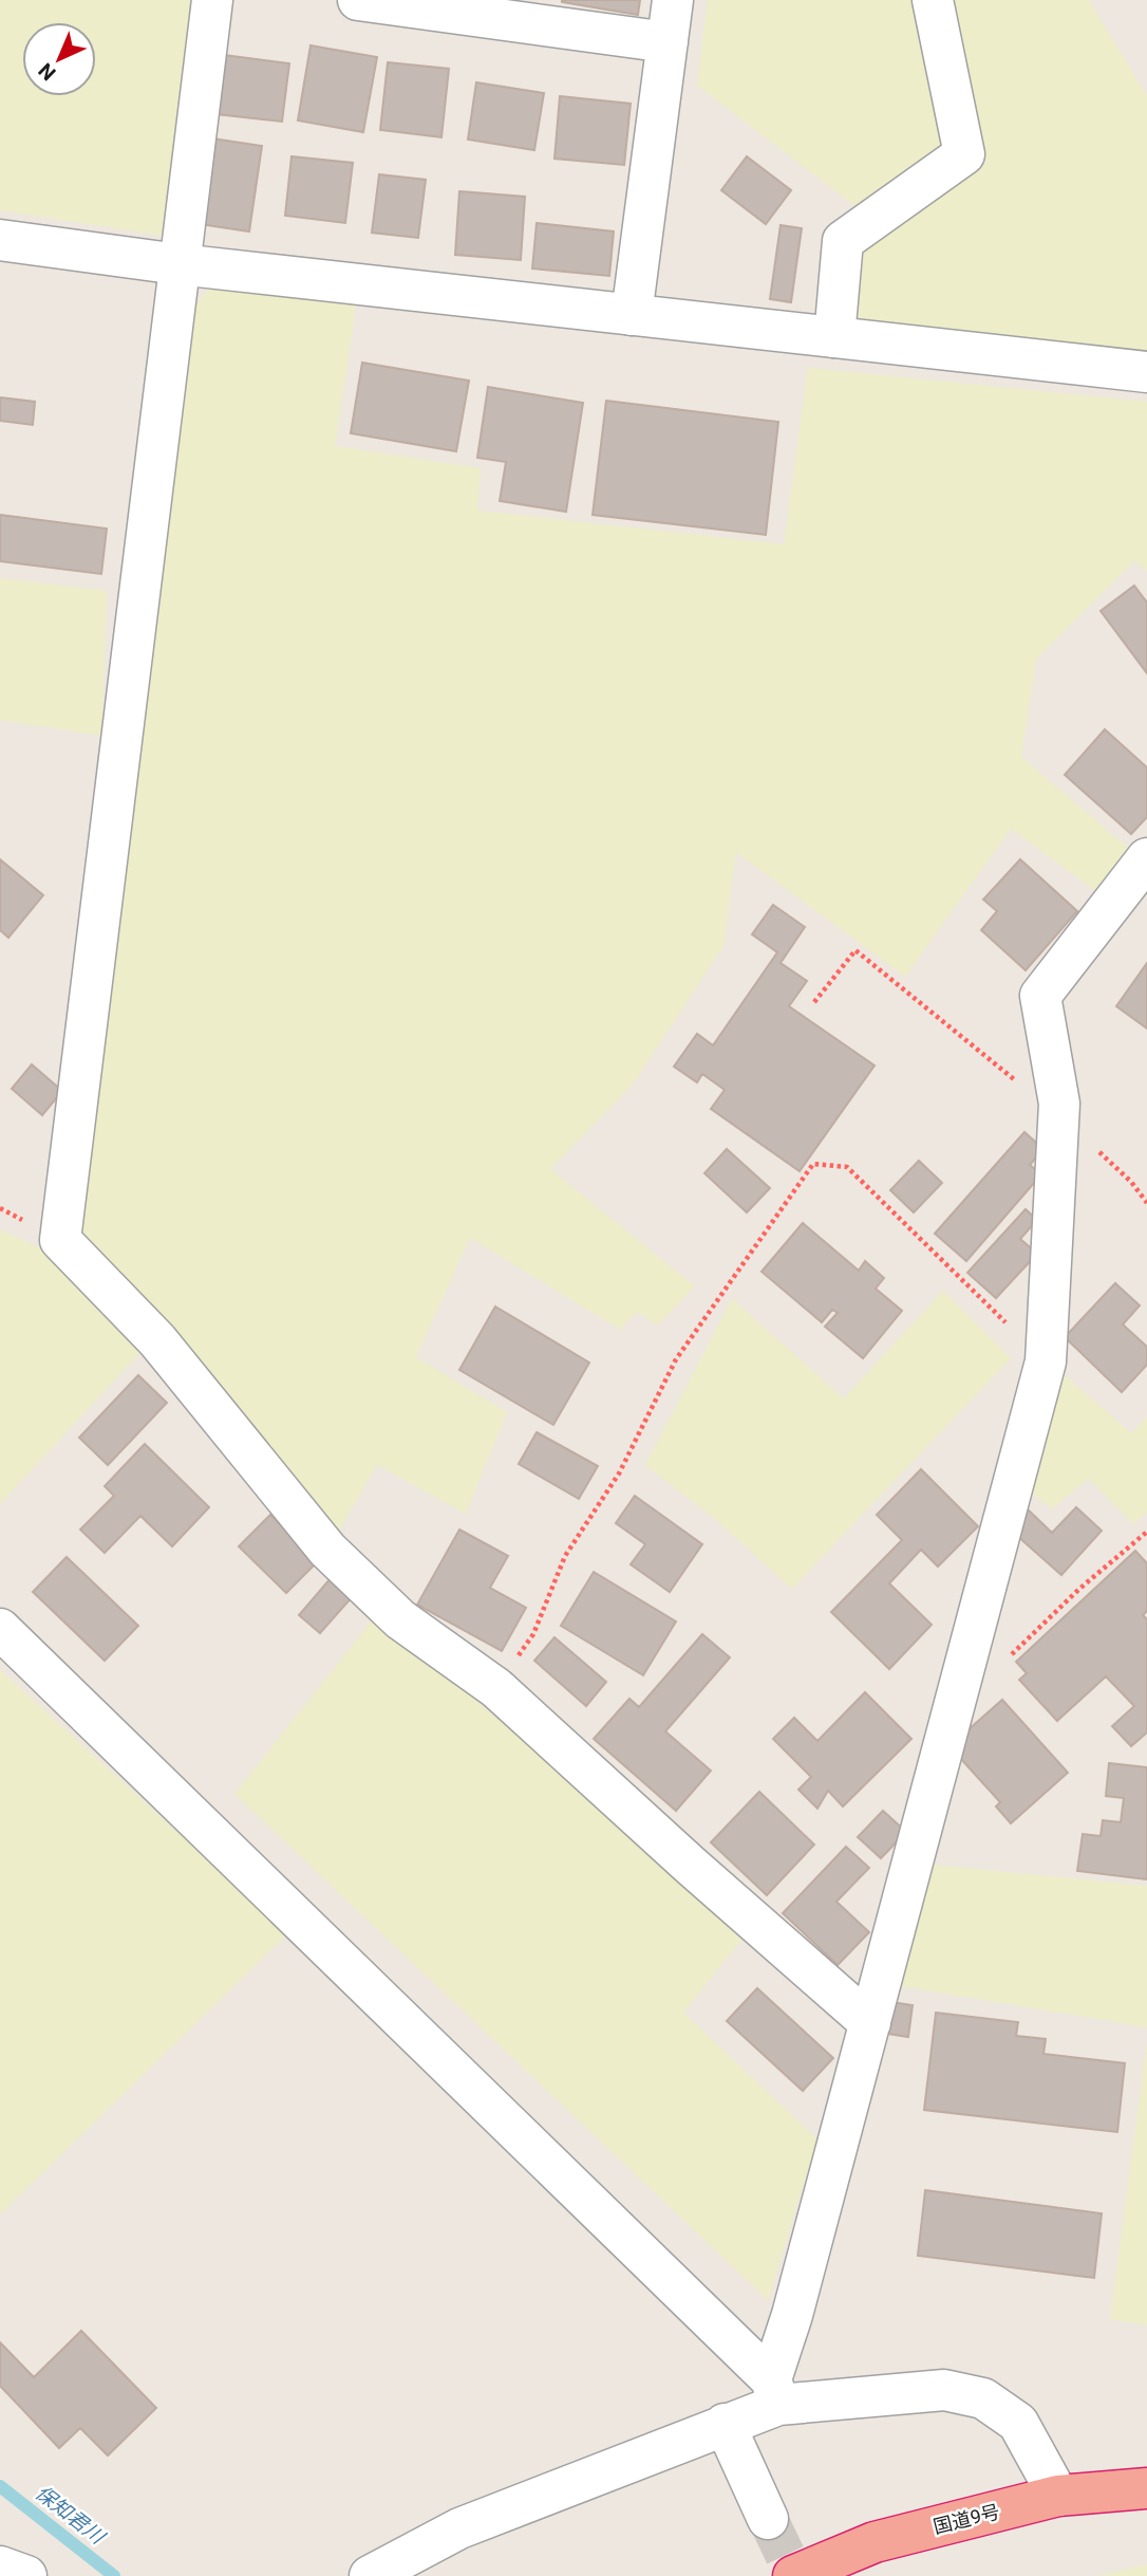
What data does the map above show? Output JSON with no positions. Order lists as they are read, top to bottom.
{
  "streets": {
    "highway": ["国道9号"]
  },
  "water": ["保知君川"],
  "north": "bottom left"
}
